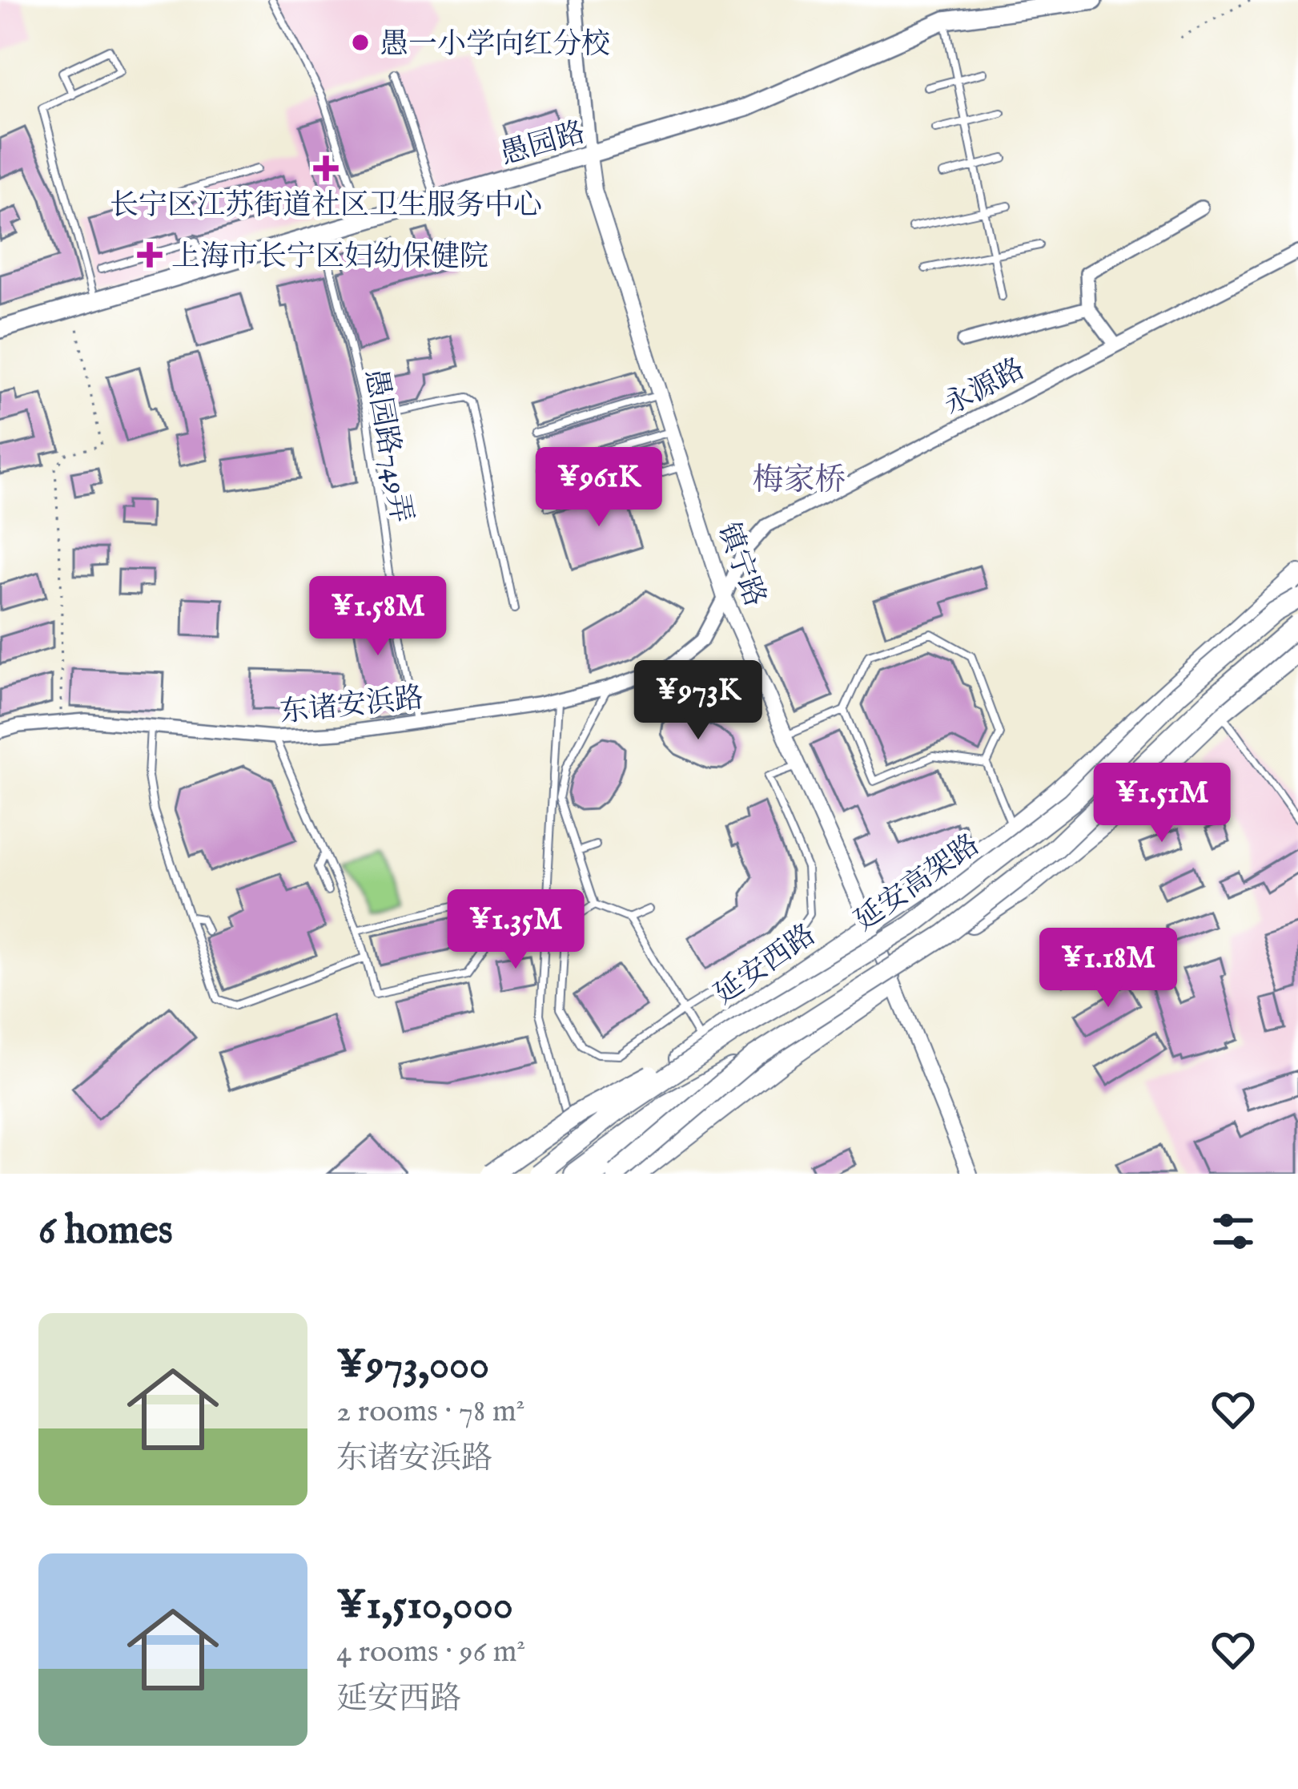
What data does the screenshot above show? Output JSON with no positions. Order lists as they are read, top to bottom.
{
  "streets": {
    "main road": ["愚园路", "延安高架路", "延安西路"],
    "street": ["永源路", "镇宁路", "东诸安浜路"],
    "lane": ["愚园路749弄"]
  },
  "crossings": [
    ["愚园路", "愚园路749弄"],
    ["愚园路", "镇宁路"],
    ["永源路", "镇宁路"],
    ["永源路", "东诸安浜路"],
    ["愚园路749弄", "东诸安浜路"],
    ["镇宁路", "东诸安浜路"],
    ["镇宁路", "延安西路"]
  ],
  "districts": ["梅家桥"],
  "places": {
    "other": ["愚一小学向红分校"],
    "health": ["长宁区江苏街道社区卫生服务中心", "上海市长宁区妇幼保健院"]
  },
  "page": {
    "price": [
      "¥961K",
      "¥1.58M",
      "¥973K",
      "¥1.51M",
      "¥1.35M",
      "¥1.18M"
    ],
    "heading": "6 homes",
    "list": [
      {
        "name": "¥973,000",
        "note": "2 rooms · 78 m² · 东诸安浜路"
      },
      {
        "name": "¥1,510,000",
        "note": "4 rooms · 96 m² · 延安西路"
      }
    ]
  }
}
